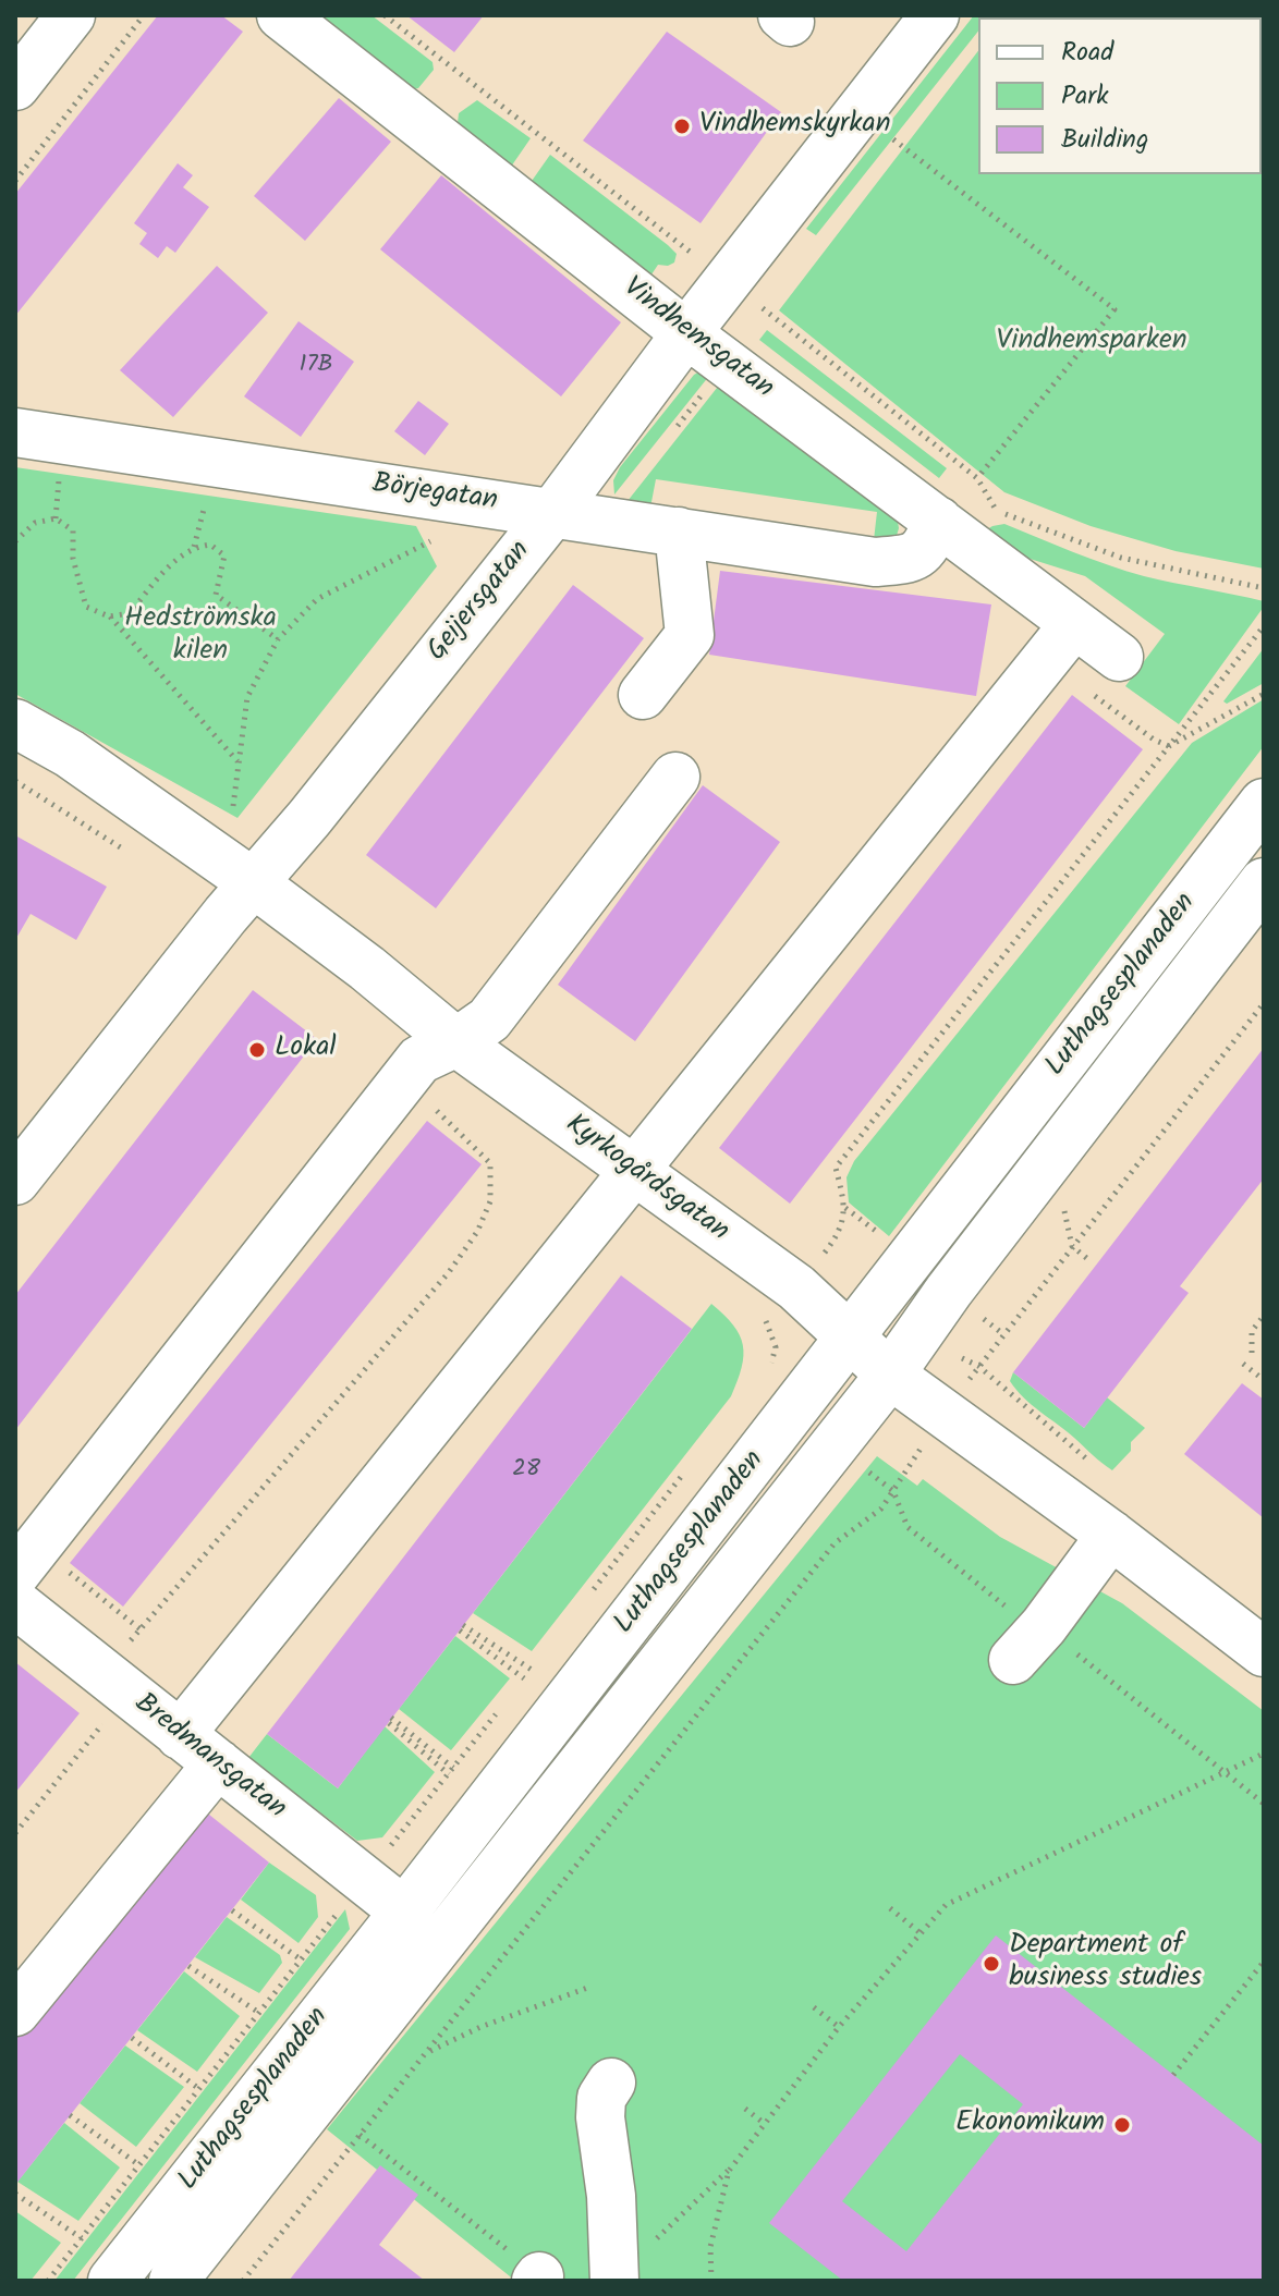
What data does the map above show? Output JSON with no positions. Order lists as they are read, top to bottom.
{
  "streets": {
    "street": [
      "Vindhemsgatan",
      "Börjegatan",
      "Geijersgatan",
      "Luthagsesplanaden",
      "Kyrkogårdsgatan",
      "Bredmansgatan"
    ]
  },
  "crossings": [
    ["Vindhemsgatan", "Börjegatan"],
    ["Vindhemsgatan", "Geijersgatan"],
    ["Börjegatan", "Geijersgatan"],
    ["Geijersgatan", "Kyrkogårdsgatan"],
    ["Luthagsesplanaden", "Kyrkogårdsgatan"],
    ["Luthagsesplanaden", "Bredmansgatan"]
  ],
  "parks": ["Vindhemsparken", "Hedströmska kilen"],
  "places": [
    "Vindhemskyrkan",
    "Lokal",
    "Department of business studies",
    "Ekonomikum"
  ],
  "house_numbers": ["17B", "28"],
  "legend": ["Road", "Park", "Building"]
}
